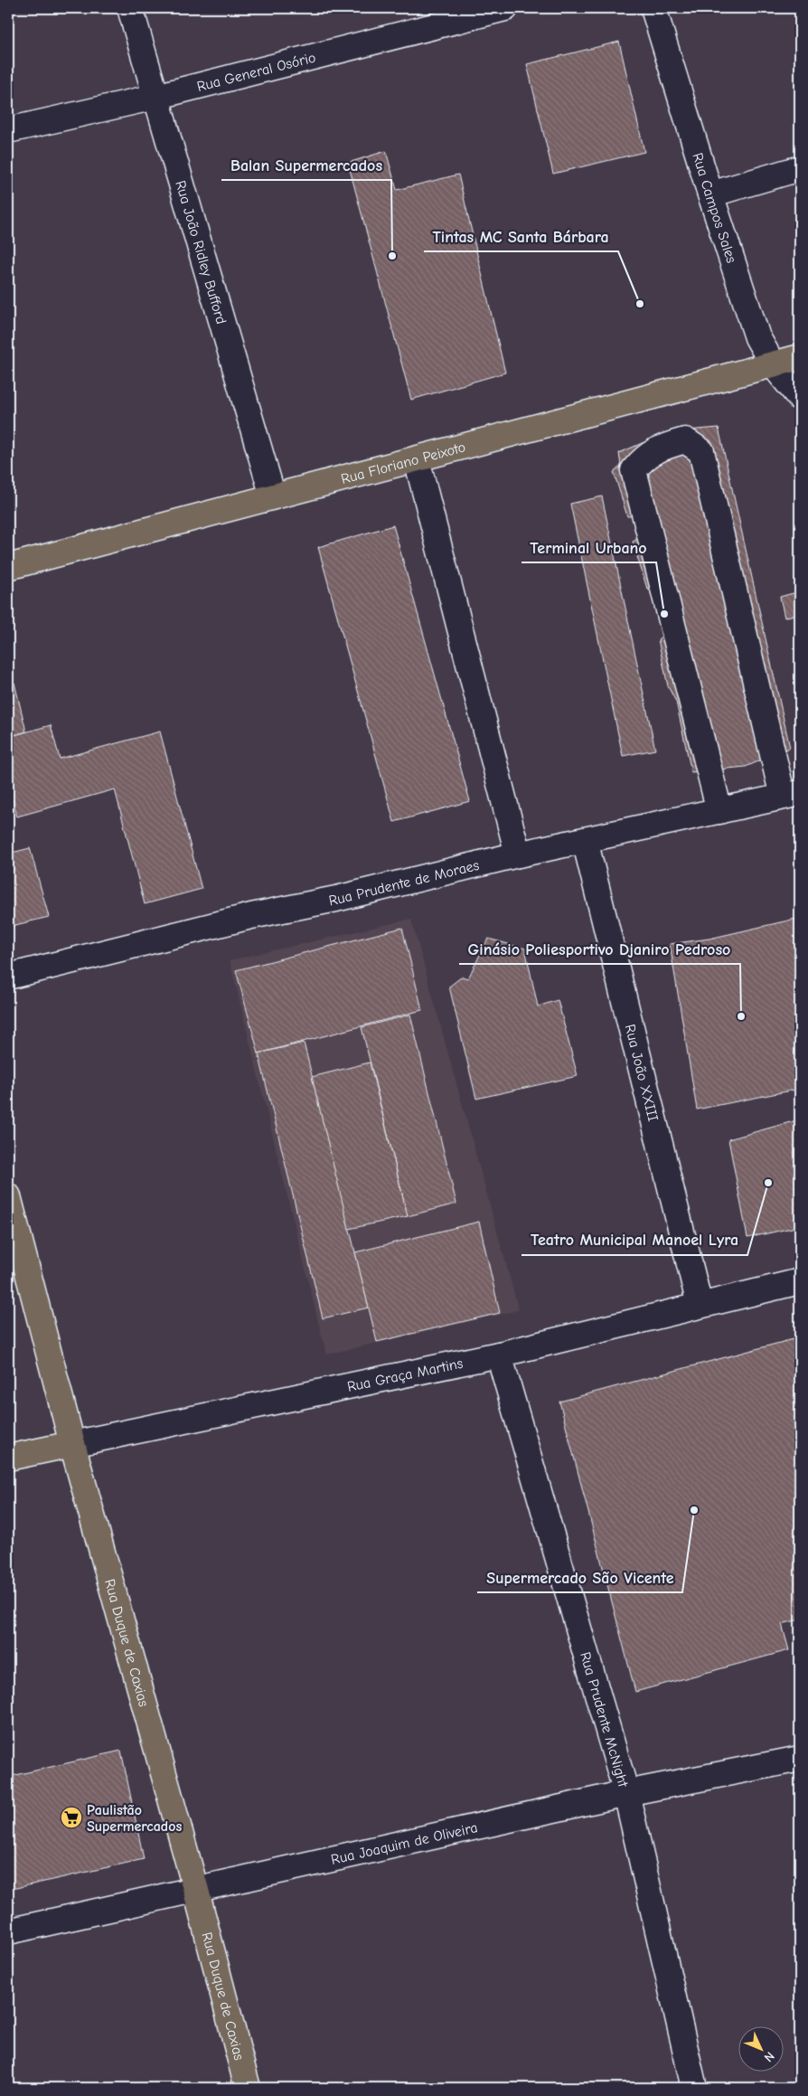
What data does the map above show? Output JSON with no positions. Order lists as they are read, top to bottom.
{
  "streets": {
    "main road": ["Rua Floriano Peixoto", "Rua Graça Martins", "Rua Duque de Caxias"],
    "street": [
      "Rua General Osório",
      "Rua Campos Sales",
      "Rua João Ridley Bufford",
      "Rua Prudente de Moraes",
      "Rua João XXIII",
      "Rua Prudente McNight",
      "Rua Joaquim de Oliveira"
    ]
  },
  "crossings": [
    ["Rua General Osório", "Rua João Ridley Bufford"],
    ["Rua Campos Sales", "Rua Floriano Peixoto"],
    ["Rua João Ridley Bufford", "Rua Floriano Peixoto"],
    ["Rua Prudente de Moraes", "Rua João XXIII"],
    ["Rua João XXIII", "Rua Graça Martins"],
    ["Rua Graça Martins", "Rua Duque de Caxias"],
    ["Rua Graça Martins", "Rua Prudente McNight"],
    ["Rua Duque de Caxias", "Rua Joaquim de Oliveira"],
    ["Rua Prudente McNight", "Rua Joaquim de Oliveira"]
  ],
  "places": {
    "other": [
      "Balan Supermercados",
      "Tintas MC Santa Bárbara",
      "Terminal Urbano",
      "Ginásio Poliesportivo Djaniro Pedroso",
      "Teatro Municipal Manoel Lyra",
      "Supermercado São Vicente"
    ],
    "supermarket": ["Paulistão Supermercados"]
  },
  "north": "bottom right"
}
